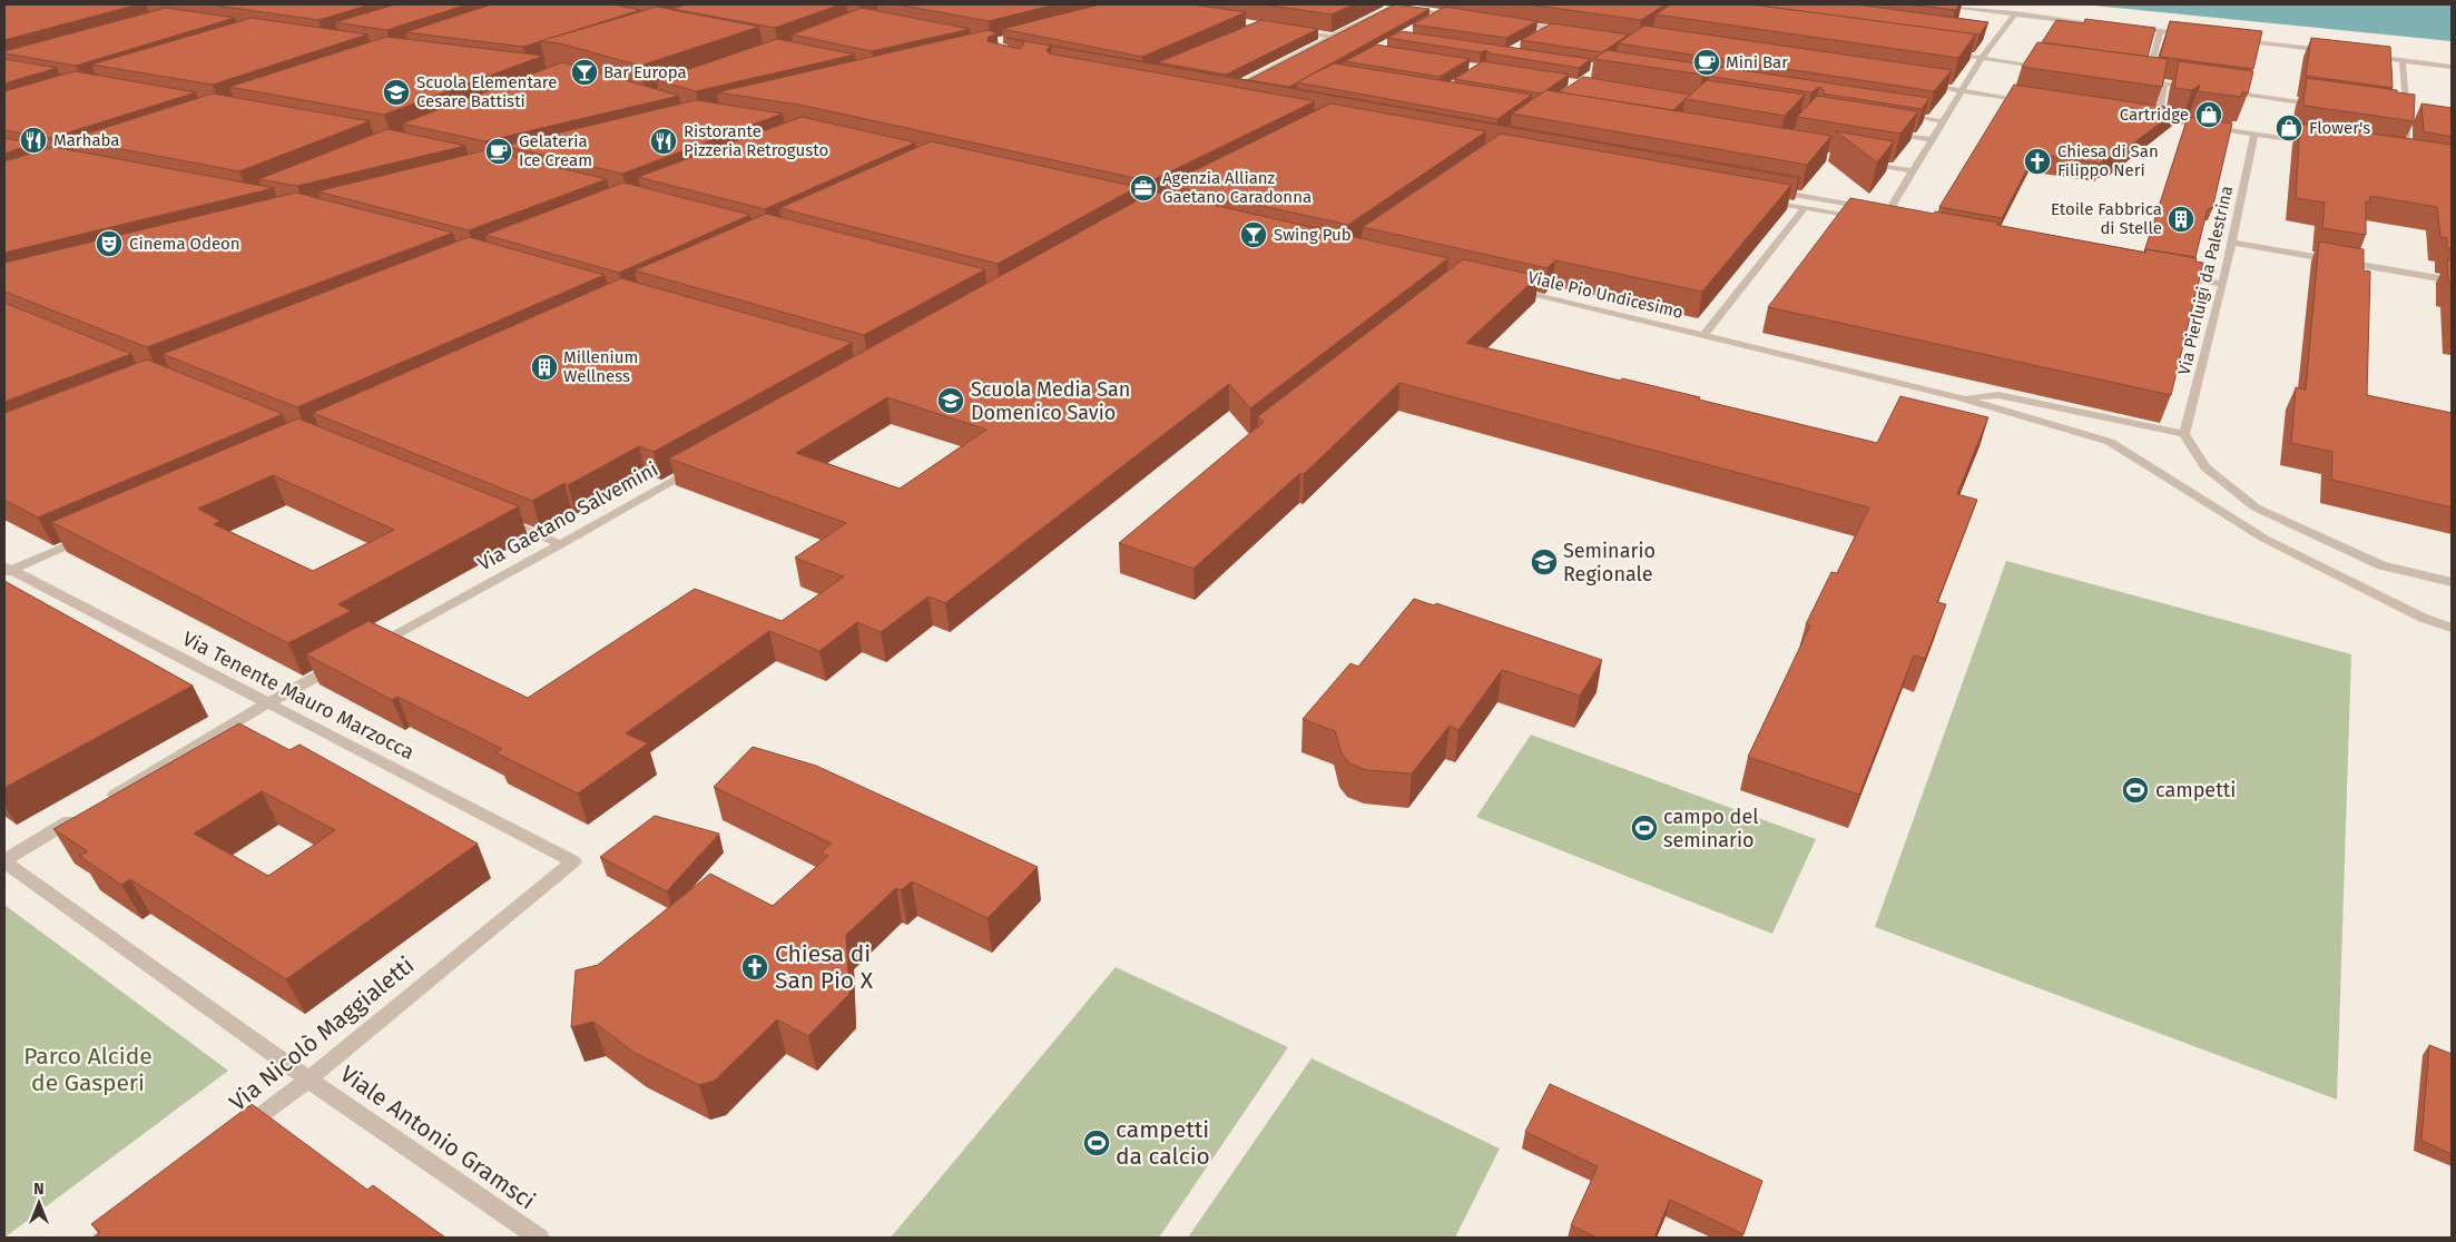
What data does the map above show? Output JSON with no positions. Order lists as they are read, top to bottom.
{
  "streets": {
    "street": [
      "Via Pierluigi da Palestrina",
      "Viale Pio Undicesimo",
      "Via Gaetano Salvemini",
      "Via Tenente Mauro Marzocca",
      "Via Nicolò Maggialetti",
      "Viale Antonio Gramsci"
    ]
  },
  "crossings": [
    ["Via Tenente Mauro Marzocca", "Via Nicolò Maggialetti"],
    ["Via Nicolò Maggialetti", "Viale Antonio Gramsci"]
  ],
  "parks": ["Parco Alcide de Gasperi"],
  "places": {
    "cafe": ["Mini Bar", "Gelateria Ice Cream"],
    "bar": ["Bar Europa", "Swing Pub"],
    "school or university": ["Scuola Elementare Cesare Battisti", "Scuola Media San Domenico Savio", "Seminario Regionale"],
    "shop": ["Cartridge", "Flower's"],
    "restaurant": ["Marhaba", "Ristorante Pizzeria Retrogusto"],
    "church": ["Chiesa di San Filippo Neri", "Chiesa di San Pio X"],
    "office": ["Agenzia Allianz Gaetano Caradonna"],
    "building": ["Etoile Fabbrica di Stelle", "Millenium Wellness"],
    "theatre": ["Cinema Odeon"],
    "sports": ["campetti", "campo del seminario", "campetti da calcio"]
  },
  "north": "top"
}
